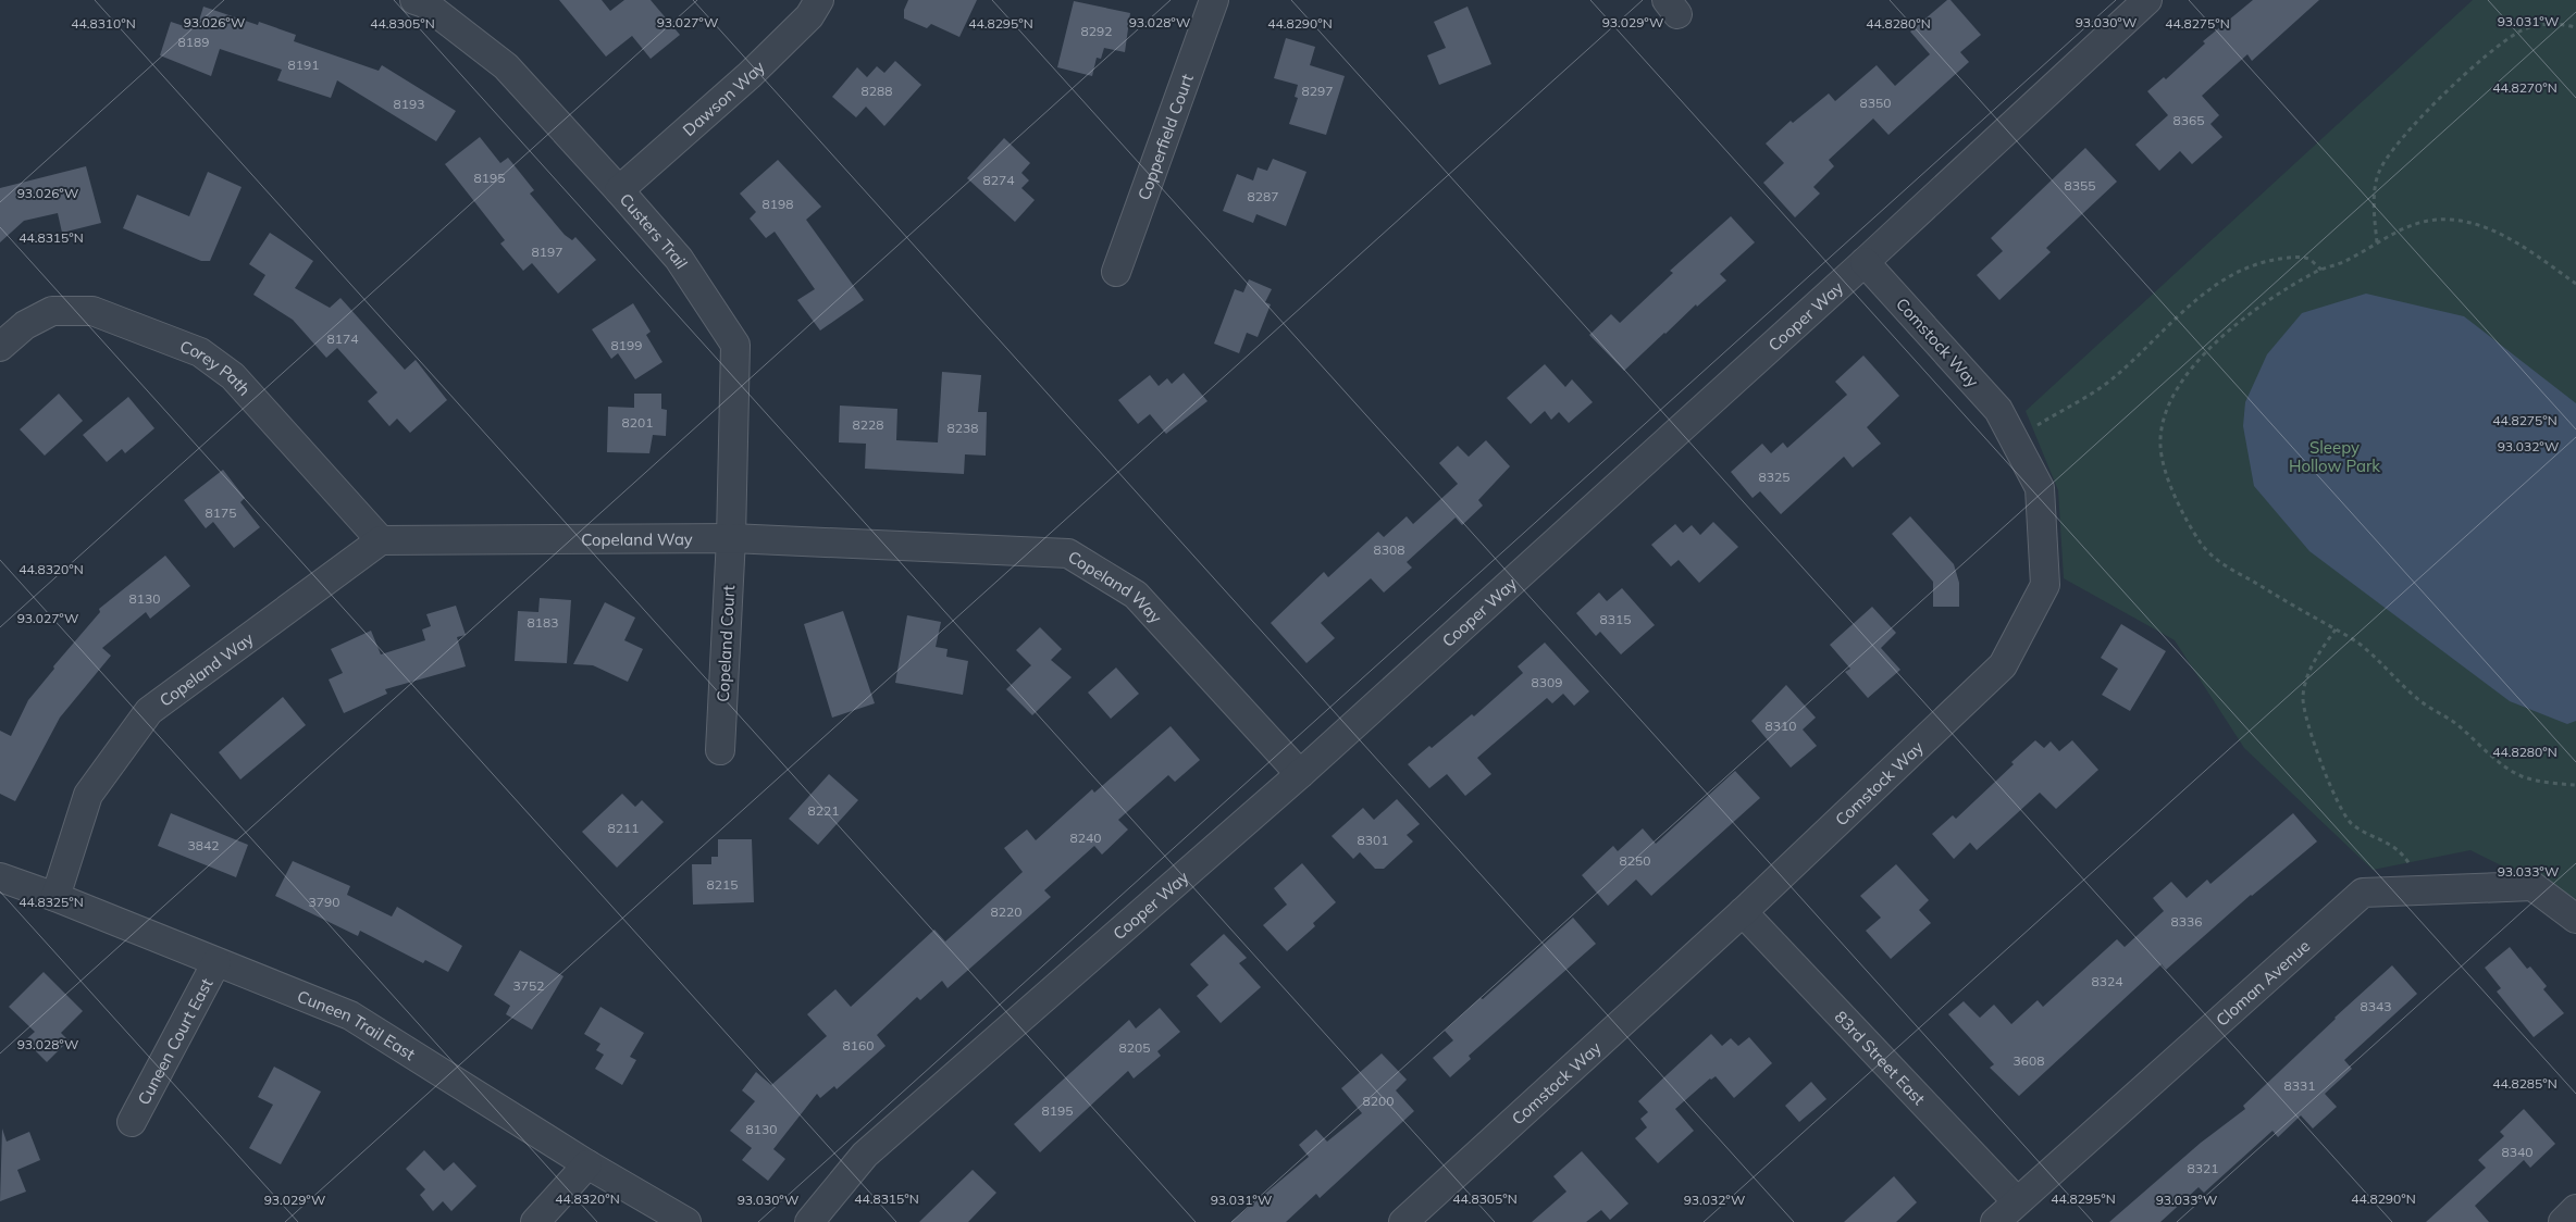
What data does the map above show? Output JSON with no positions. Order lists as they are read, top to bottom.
{
  "streets": {
    "street": [
      "Dawson Way",
      "Copperfield Court",
      "Custers Trail",
      "Cooper Way",
      "Comstock Way",
      "Corey Path",
      "Copeland Way",
      "Copeland Court",
      "Cloman Avenue",
      "Cuneen Trail East",
      "Cuneen Court East",
      "83rd Street East"
    ]
  },
  "crossings": [
    ["Dawson Way", "Custers Trail"],
    ["Custers Trail", "Copeland Way"],
    ["Custers Trail", "Copeland Court"],
    ["Cooper Way", "Comstock Way"],
    ["Cooper Way", "Copeland Way"],
    ["Comstock Way", "83rd Street East"],
    ["Corey Path", "Copeland Way"],
    ["Copeland Way", "Copeland Court"],
    ["Copeland Way", "Cuneen Trail East"],
    ["Cloman Avenue", "83rd Street East"],
    ["Cuneen Trail East", "Cuneen Court East"]
  ],
  "parks": ["Sleepy Hollow Park"],
  "house_numbers": [
    "8292",
    "8189",
    "8191",
    "8288",
    "8297",
    "8350",
    "8193",
    "8365",
    "8195",
    "8274",
    "8355",
    "8287",
    "8198",
    "8197",
    "8174",
    "8199",
    "8201",
    "8228",
    "8238",
    "8325",
    "8175",
    "8308",
    "8130",
    "8315",
    "8183",
    "8309",
    "8310",
    "8221",
    "8211",
    "8240",
    "8301",
    "3842",
    "8250",
    "8215",
    "3790",
    "8220",
    "8336",
    "8324",
    "3752",
    "8343",
    "8160",
    "8205",
    "3608",
    "8331",
    "8200",
    "8195",
    "8130",
    "8340",
    "8321"
  ],
  "coordinates": [
    "93.031°W",
    "93.026°W",
    "93.027°W",
    "93.028°W",
    "93.029°W",
    "93.030°W",
    "44.8310°N",
    "44.8290°N",
    "44.8280°N",
    "44.8305°N",
    "44.8295°N",
    "44.8275°N",
    "44.8270°N",
    "44.8315°N",
    "93.032°W",
    "44.8320°N",
    "93.033°W",
    "44.8325°N",
    "44.8285°N"
  ]
}
